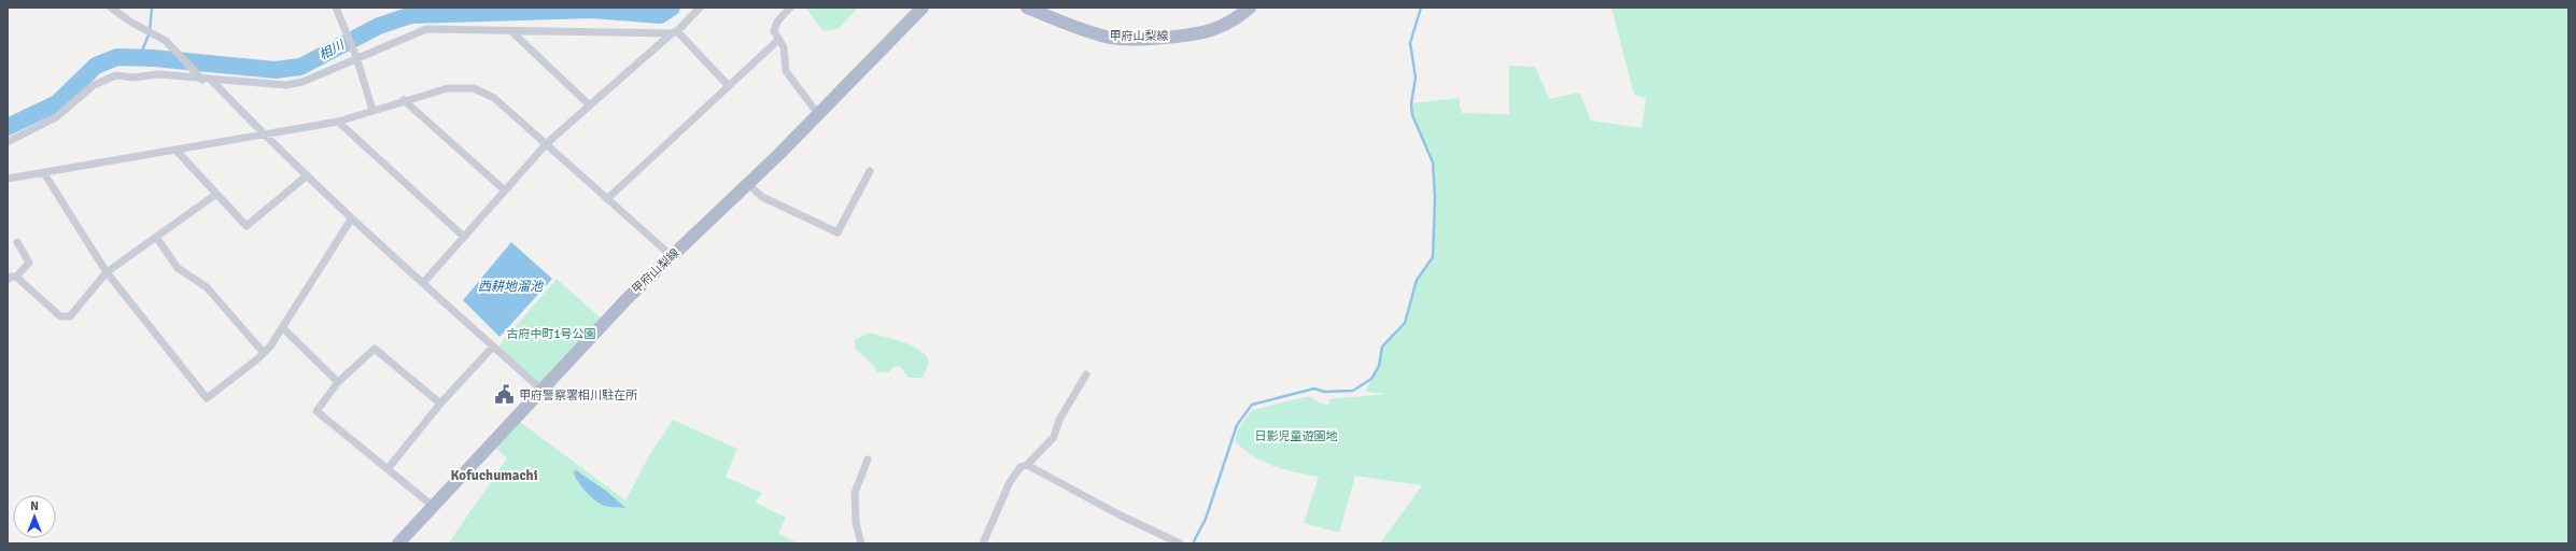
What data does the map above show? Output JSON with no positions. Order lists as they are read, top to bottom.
{
  "streets": {
    "main road": ["甲府山梨線"]
  },
  "districts": ["Kofuchumachi"],
  "water": ["相川", "西耕地溜池"],
  "parks": ["古府中町1号公園", "日影児童遊園地"],
  "places": {
    "public building": ["甲府警察署相川駐在所"]
  },
  "north": "top"
}
